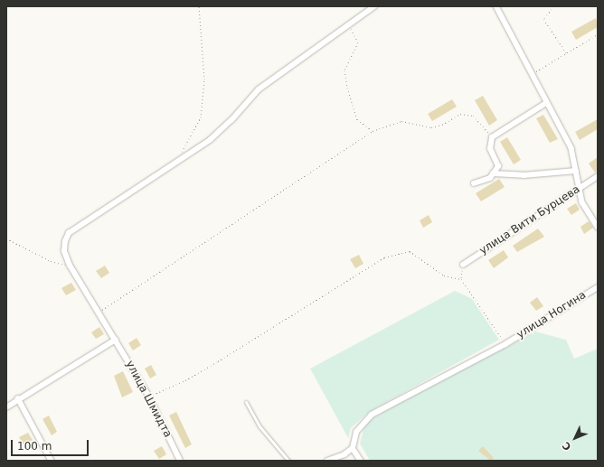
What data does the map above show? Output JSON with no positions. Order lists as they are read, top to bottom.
{
  "streets": {
    "street": ["улица Вити Бурцева", "улица Ногина", "улица Шмидта"]
  },
  "scale_bar": "100 m",
  "north": "bottom left"
}
